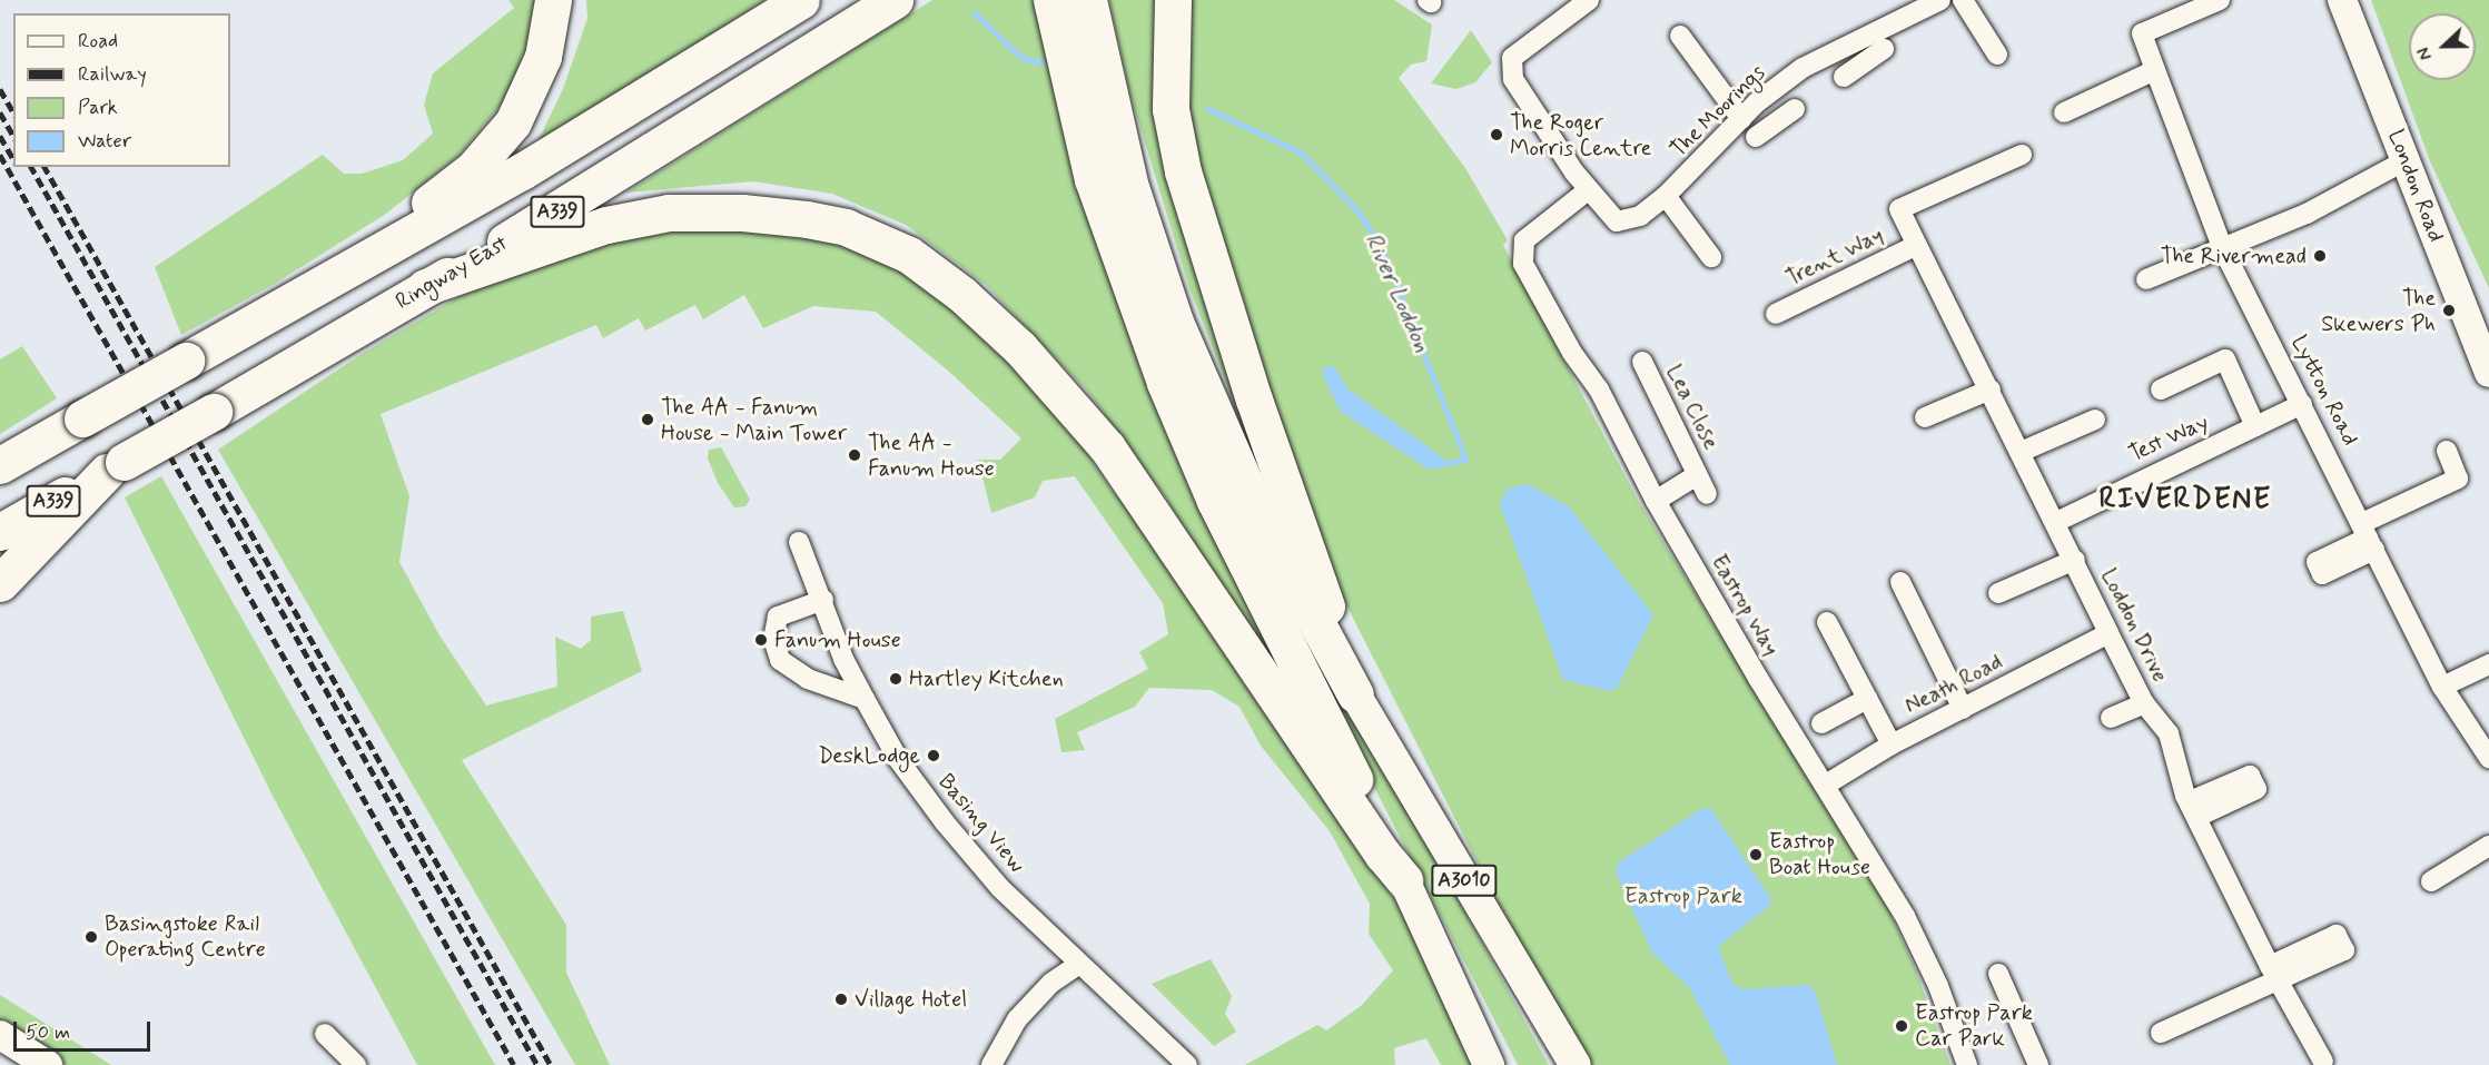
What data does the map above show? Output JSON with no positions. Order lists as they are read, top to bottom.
{
  "streets": {
    "highway": ["A339", "Ringway East"],
    "main road": ["A3010"],
    "street": [
      "The Moorings",
      "London Road",
      "Trent Way",
      "Lytton Road",
      "Lea Close",
      "Test Way",
      "Eastrop Way",
      "Loddon Drive",
      "Neath Road",
      "Basing View"
    ]
  },
  "crossings": [
    ["The Moorings", "Eastrop Way"],
    ["Trent Way", "Loddon Drive"],
    ["Lytton Road", "Test Way"],
    ["Lea Close", "Eastrop Way"],
    ["Test Way", "Loddon Drive"],
    ["Eastrop Way", "Neath Road"],
    ["Loddon Drive", "Neath Road"]
  ],
  "districts": ["RIVERDENE"],
  "water": ["River Loddon"],
  "parks": ["Eastrop Park"],
  "places": [
    "The Roger Morris Centre",
    "The Rivermead",
    "The Skewers Ph",
    "The AA - Fanum House - Main Tower",
    "The AA - Fanum House",
    "Fanum House",
    "Hartley Kitchen",
    "DeskLodge",
    "Eastrop Boat House",
    "Basingstoke Rail Operating Centre",
    "Village Hotel",
    "Eastrop Park Car Park"
  ],
  "legend": [
    "Road",
    "Railway",
    "Park",
    "Water"
  ],
  "scale_bar": "50 m",
  "north": "left"
}
